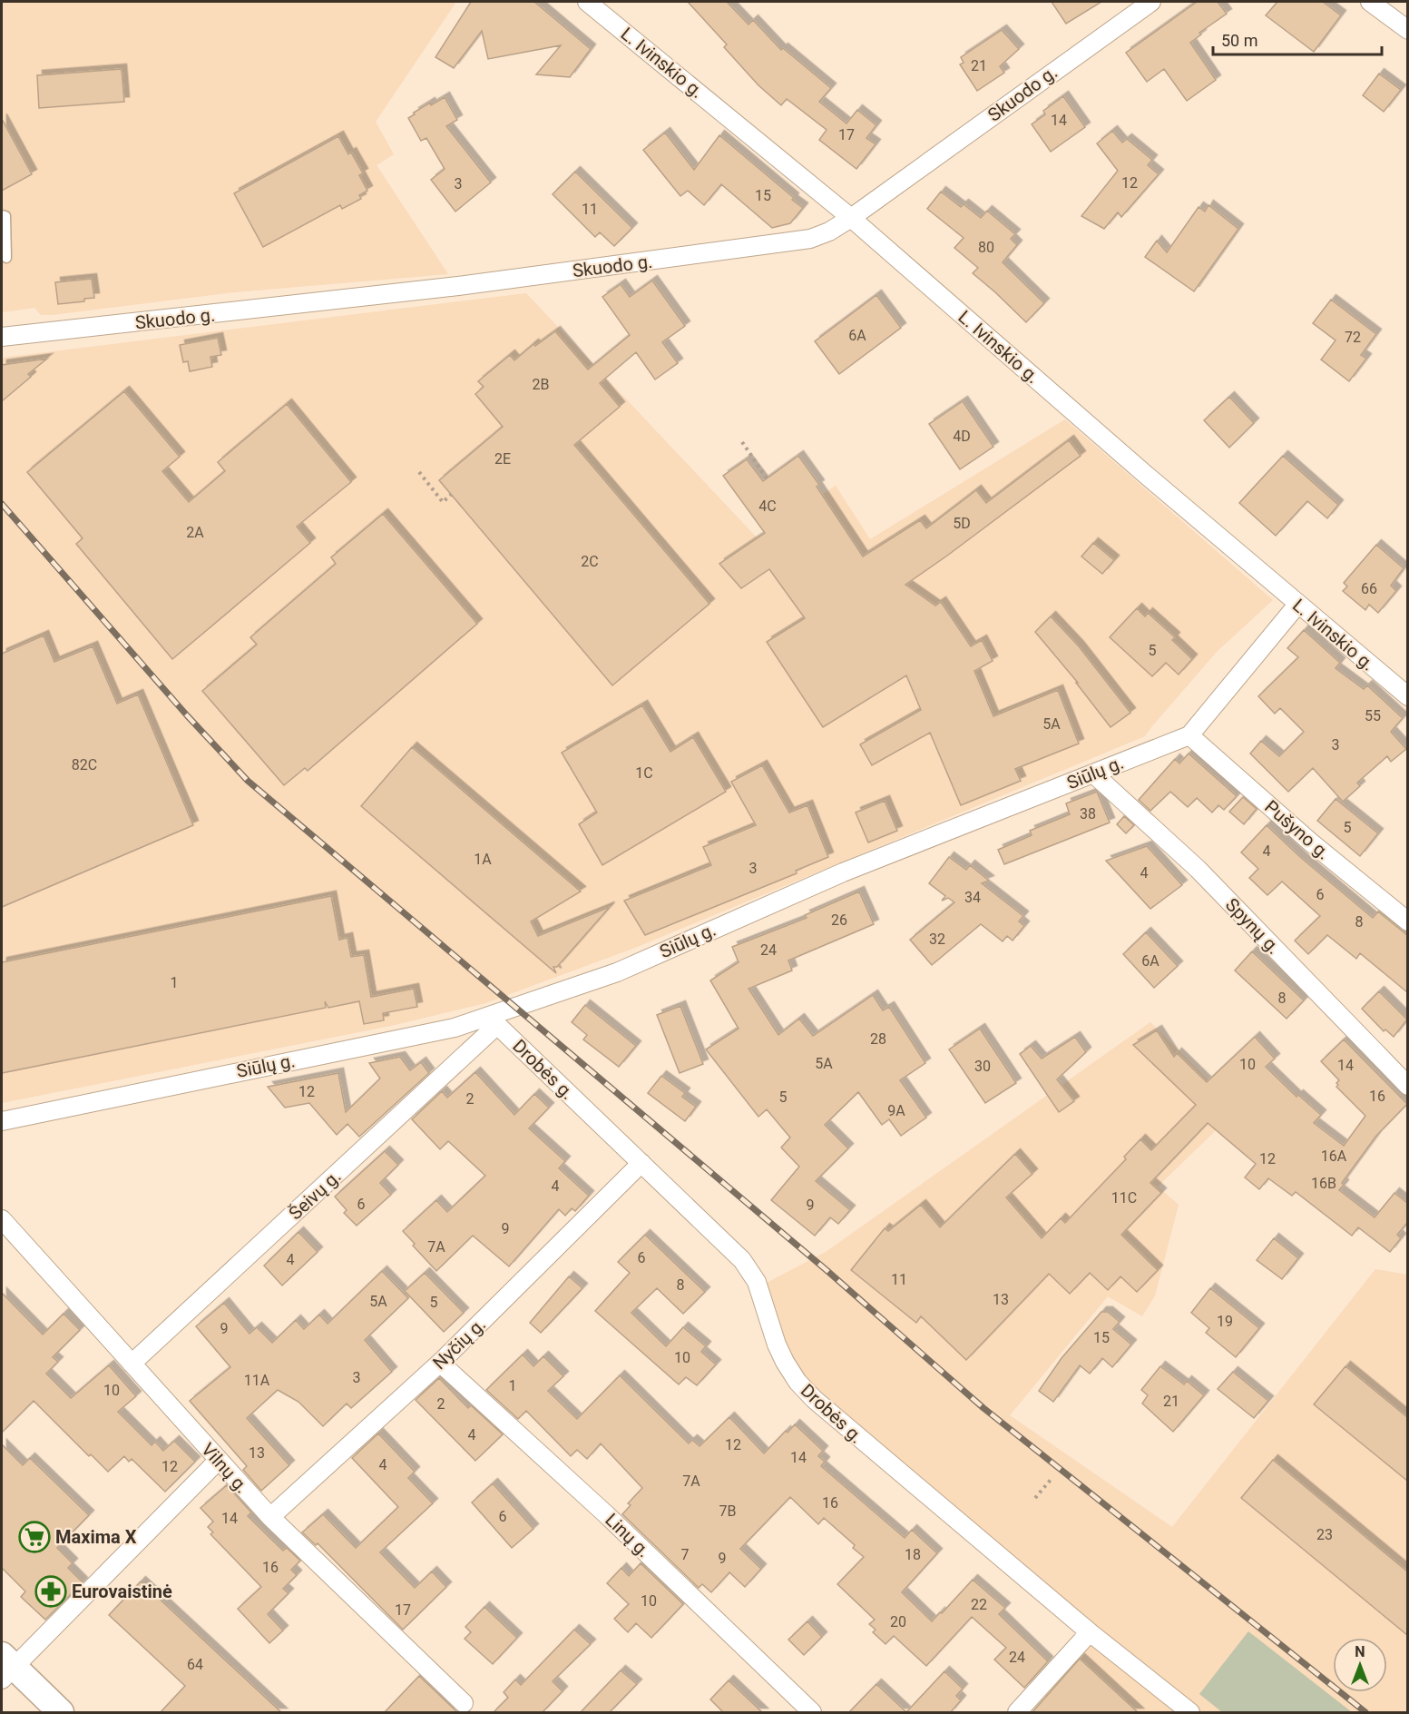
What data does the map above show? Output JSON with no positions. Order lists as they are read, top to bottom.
{
  "streets": {
    "street": [
      "L. Ivinskio g.",
      "Skuodo g.",
      "Siūlų g.",
      "Pušyno g.",
      "Spynų g.",
      "Drobės g.",
      "Šeivų g.",
      "Nyčių g.",
      "Vilnų g.",
      "Linų g."
    ]
  },
  "crossings": [
    ["L. Ivinskio g.", "Skuodo g."],
    ["L. Ivinskio g.", "Siūlų g."],
    ["Siūlų g.", "Pušyno g."],
    ["Siūlų g.", "Spynų g."],
    ["Siūlų g.", "Drobės g."],
    ["Siūlų g.", "Šeivų g."],
    ["Drobės g.", "Šeivų g."],
    ["Drobės g.", "Nyčių g."],
    ["Šeivų g.", "Vilnų g."],
    ["Nyčių g.", "Vilnų g."],
    ["Nyčių g.", "Linų g."]
  ],
  "places": {
    "supermarket": ["Maxima X"],
    "pharmacy": ["Eurovaistinė"]
  },
  "house_numbers": [
    "21",
    "14",
    "17",
    "12",
    "3",
    "15",
    "11",
    "80",
    "6A",
    "72",
    "2B",
    "4D",
    "2E",
    "4C",
    "5D",
    "2A",
    "2C",
    "66",
    "5",
    "55",
    "5A",
    "3",
    "82C",
    "1C",
    "38",
    "5",
    "4",
    "1A",
    "3",
    "4",
    "6",
    "34",
    "26",
    "8",
    "32",
    "24",
    "6A",
    "1",
    "8",
    "28",
    "5A",
    "10",
    "14",
    "30",
    "12",
    "16",
    "5",
    "2",
    "9A",
    "16A",
    "12",
    "16B",
    "4",
    "11C",
    "6",
    "9",
    "9",
    "7A",
    "6",
    "4",
    "11",
    "8",
    "13",
    "5A",
    "5",
    "19",
    "9",
    "15",
    "10",
    "3",
    "11A",
    "1",
    "10",
    "21",
    "2",
    "4",
    "12",
    "13",
    "14",
    "4",
    "12",
    "7A",
    "16",
    "7B",
    "6",
    "14",
    "23",
    "7",
    "18",
    "9",
    "16",
    "10",
    "22",
    "17",
    "20",
    "24",
    "64"
  ],
  "scale_bar": "50 m",
  "north": "top"
}
